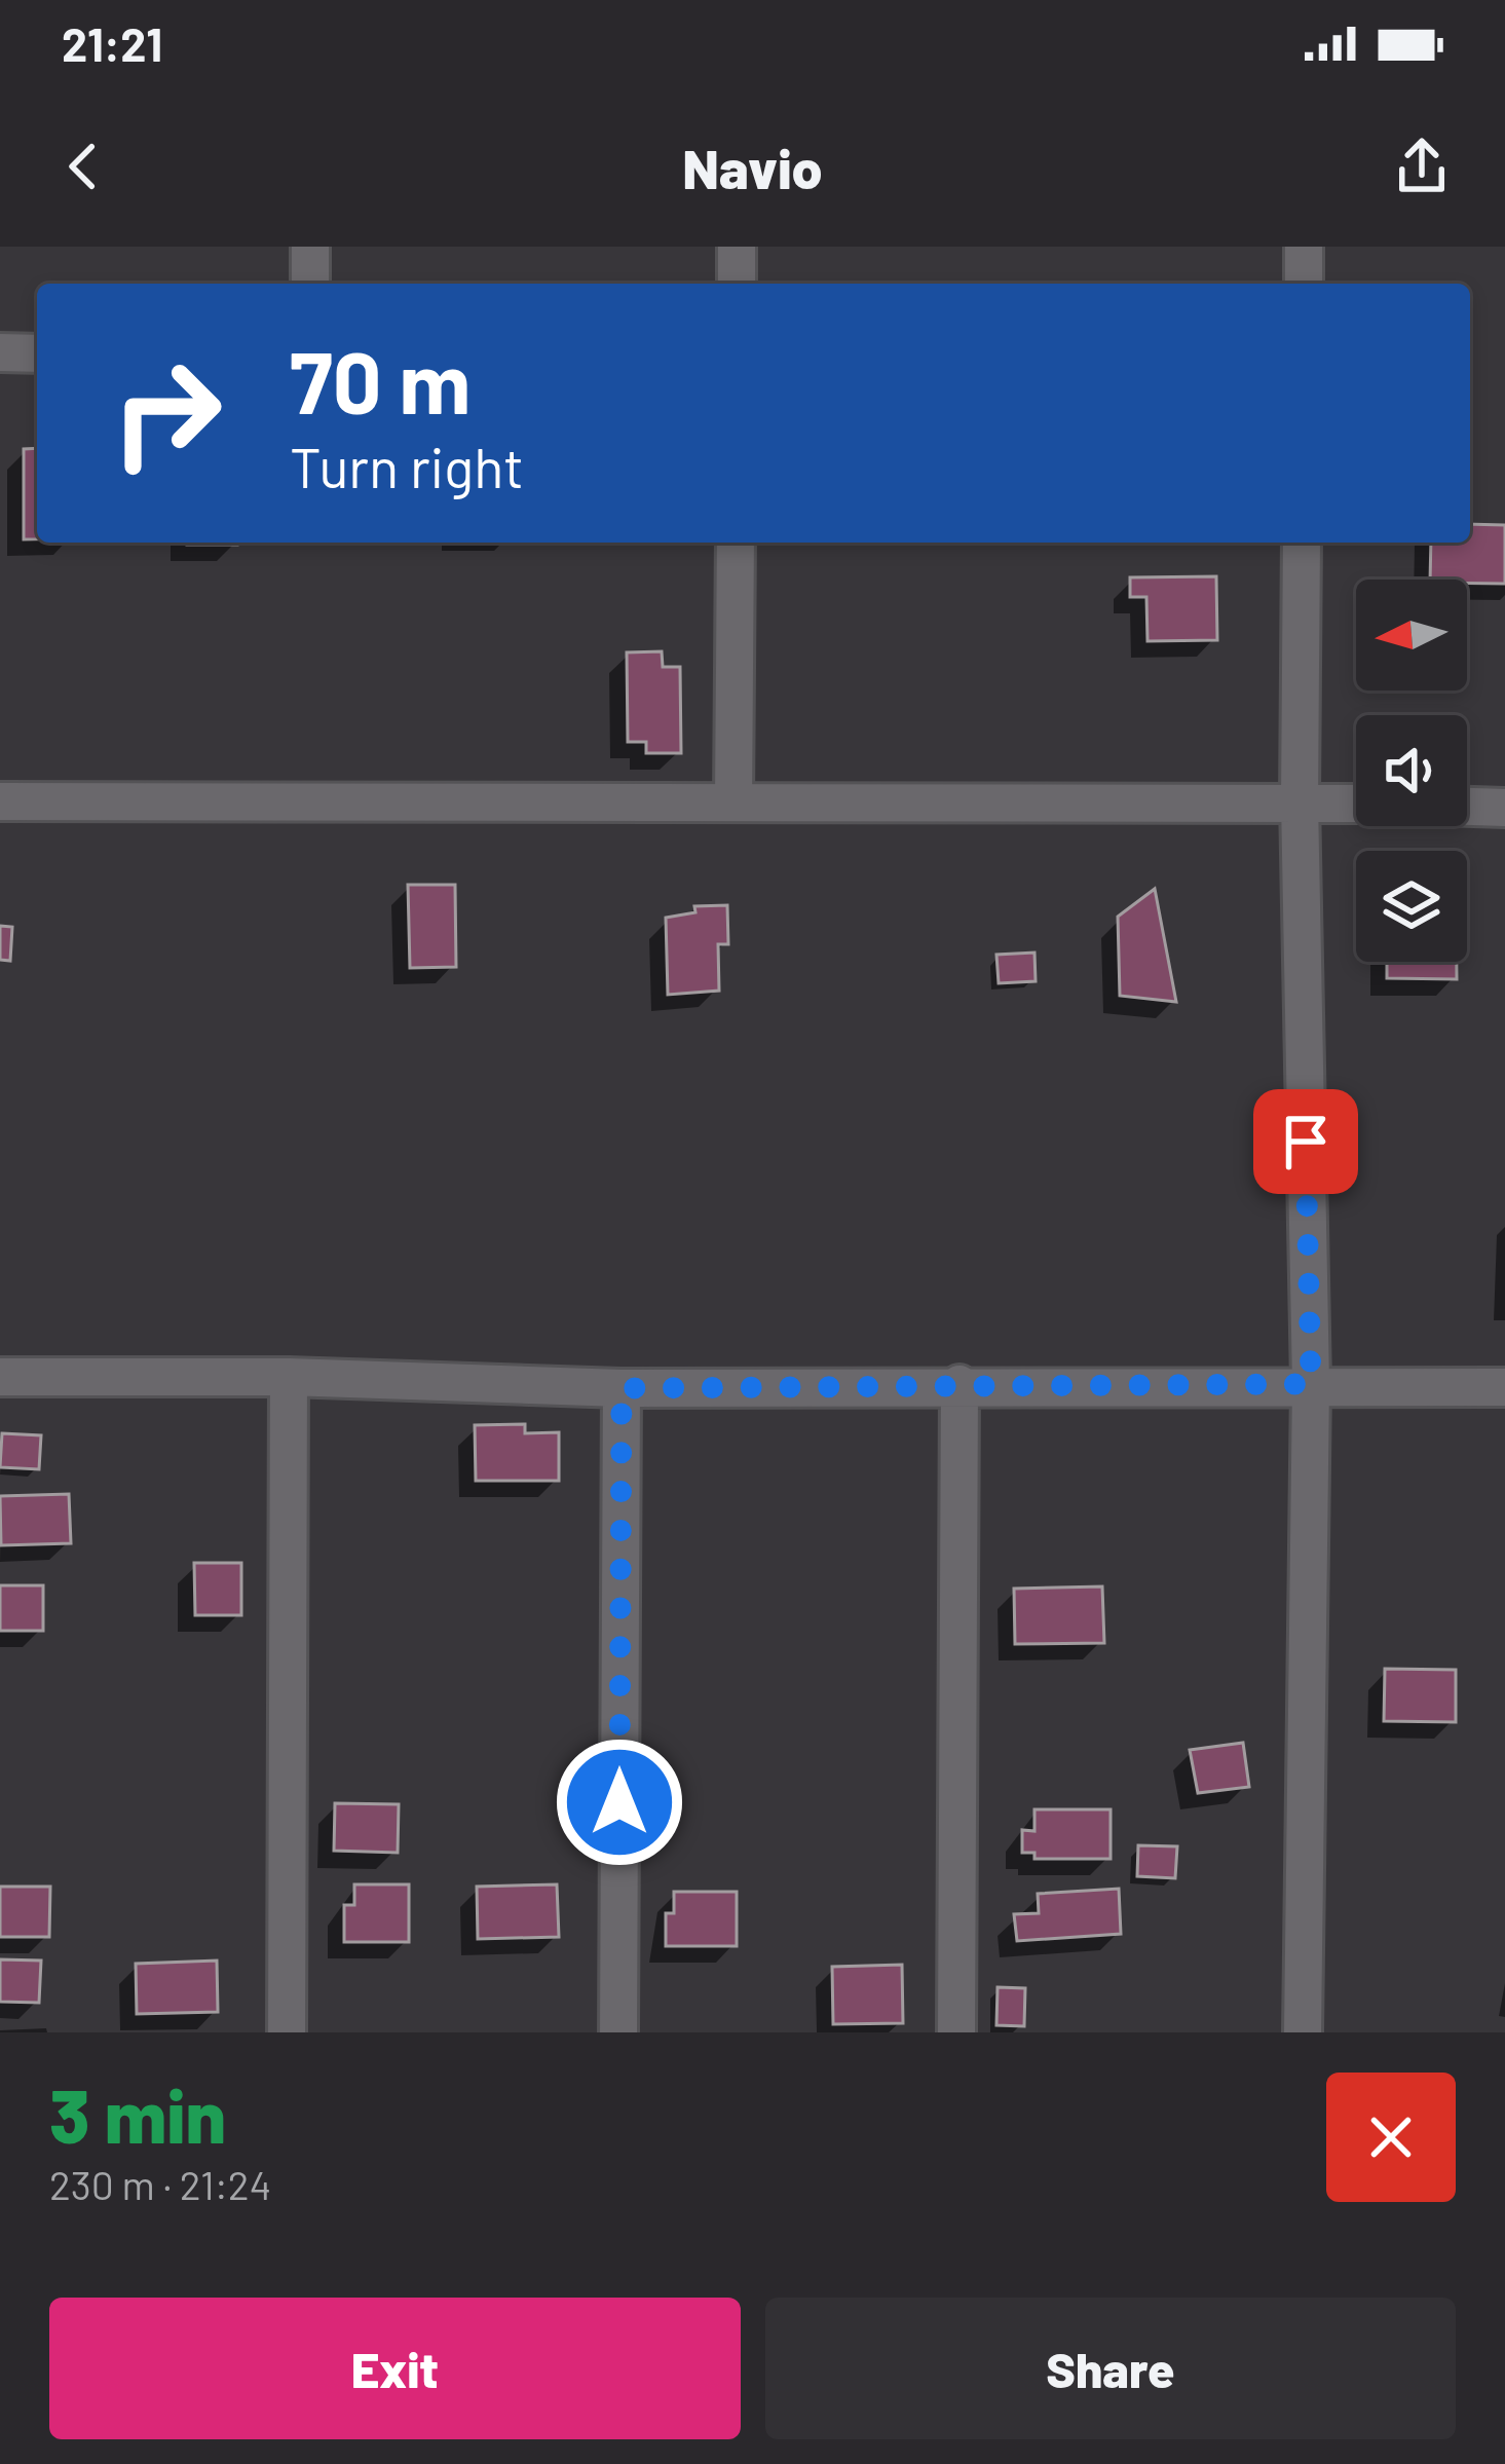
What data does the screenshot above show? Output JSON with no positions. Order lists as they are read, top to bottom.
{
  "north": "left",
  "page": {
    "status": "21:21",
    "header": "Navio",
    "turn": ["70 m", "Turn right"],
    "heading": ["3 min", "230 m · 21:24"],
    "buttons": ["Exit", "Share"]
  }
}
